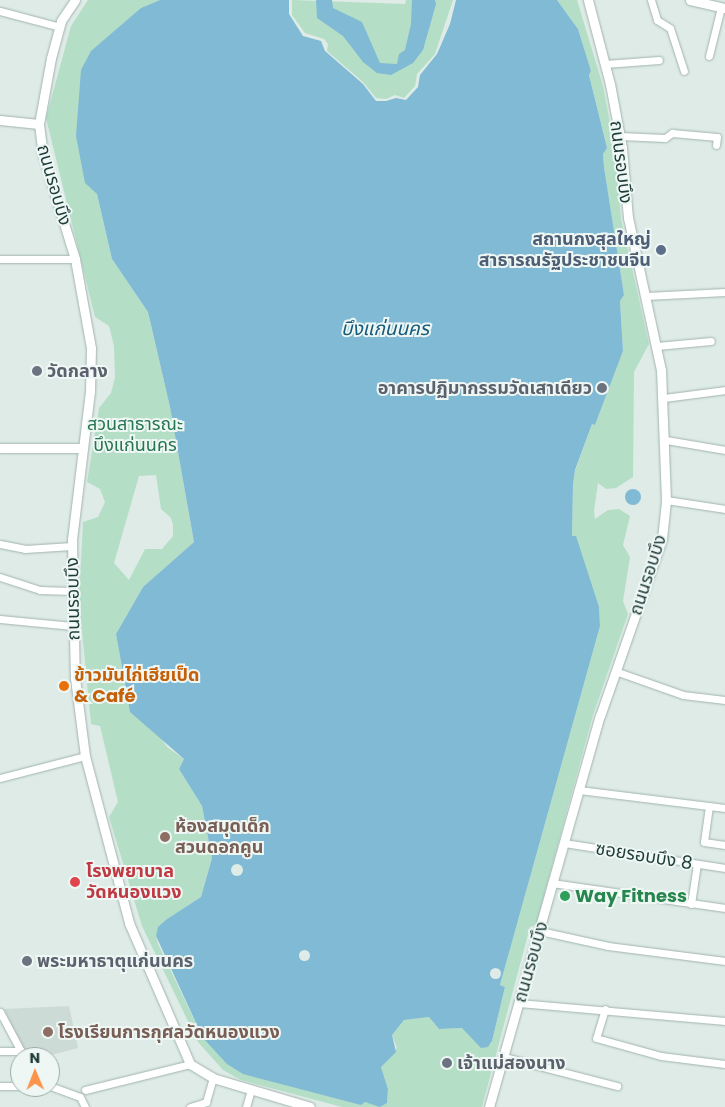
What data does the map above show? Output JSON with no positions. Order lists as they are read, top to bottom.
{
  "streets": {
    "street": ["ถนนรอบบึง", "ซอยรอบบึง 8"]
  },
  "crossings": [
    ["ถนนรอบบึง", "ซอยรอบบึง 8"]
  ],
  "water": ["บึงแก่นนคร"],
  "parks": ["สวนสาธารณะ บึงแก่นนคร"],
  "places": [
    "สถานกงสุลใหญ่ สาธารณรัฐประชาชนจีน",
    "วัดกลาง",
    "อาคารปฏิมากรรมวัดเสาเดียว",
    "ข้าวมันไก่เฮียเป็ด & Café",
    "ห้องสมุดเด็ก สวนดอกคูน",
    "โรงพยาบาล วัดหนองแวง",
    "Way Fitness",
    "พระมหาธาตุแก่นนคร",
    "โรงเรียนการกุศลวัดหนองแวง",
    "เจ้าแม่สองนาง"
  ],
  "north": "top"
}
